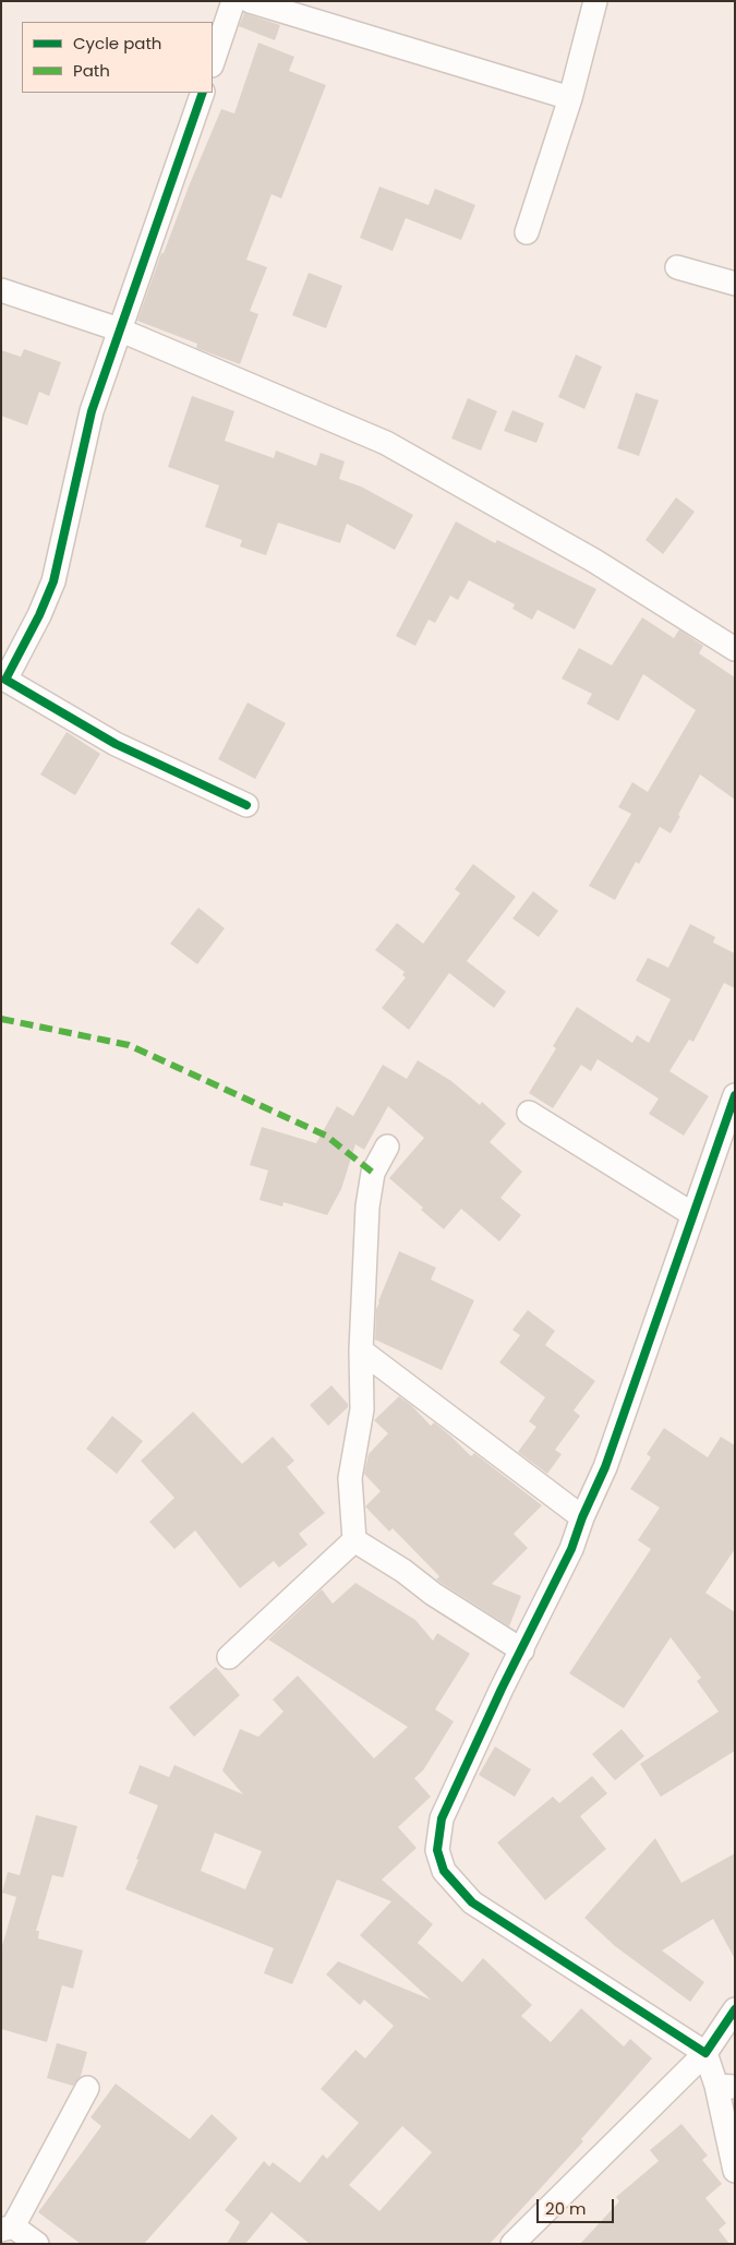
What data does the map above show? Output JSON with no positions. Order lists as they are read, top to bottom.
{
  "legend": ["Cycle path", "Path"],
  "scale_bar": "20 m"
}
